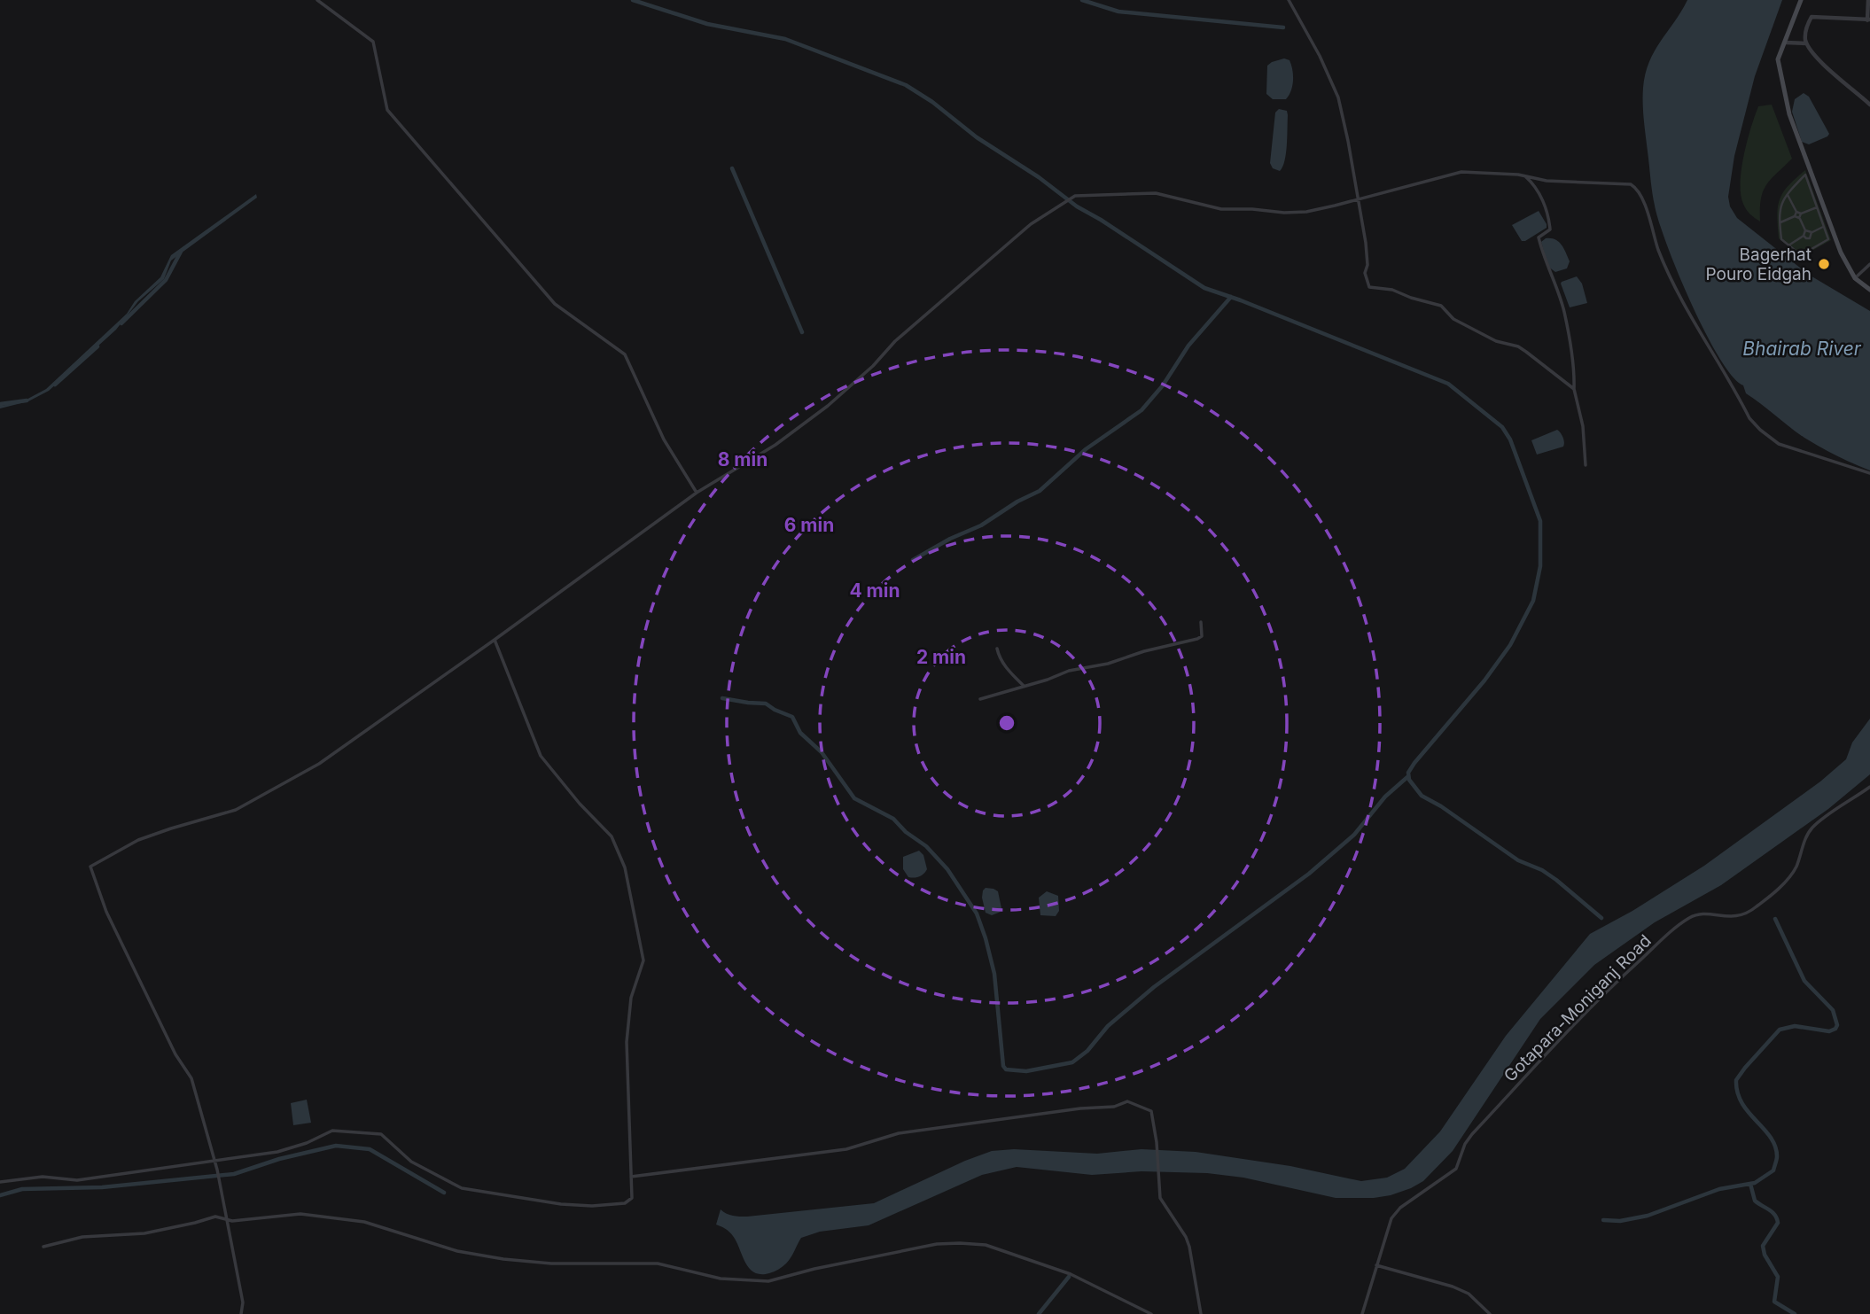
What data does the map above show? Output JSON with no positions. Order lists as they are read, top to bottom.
{
  "streets": {
    "street": ["Gotapara-Moniganj Road"]
  },
  "water": ["Bhairab River"],
  "places": ["Bagerhat Pouro Eidgah"],
  "rings": [
    "8 min",
    "6 min",
    "4 min",
    "2 min"
  ]
}
